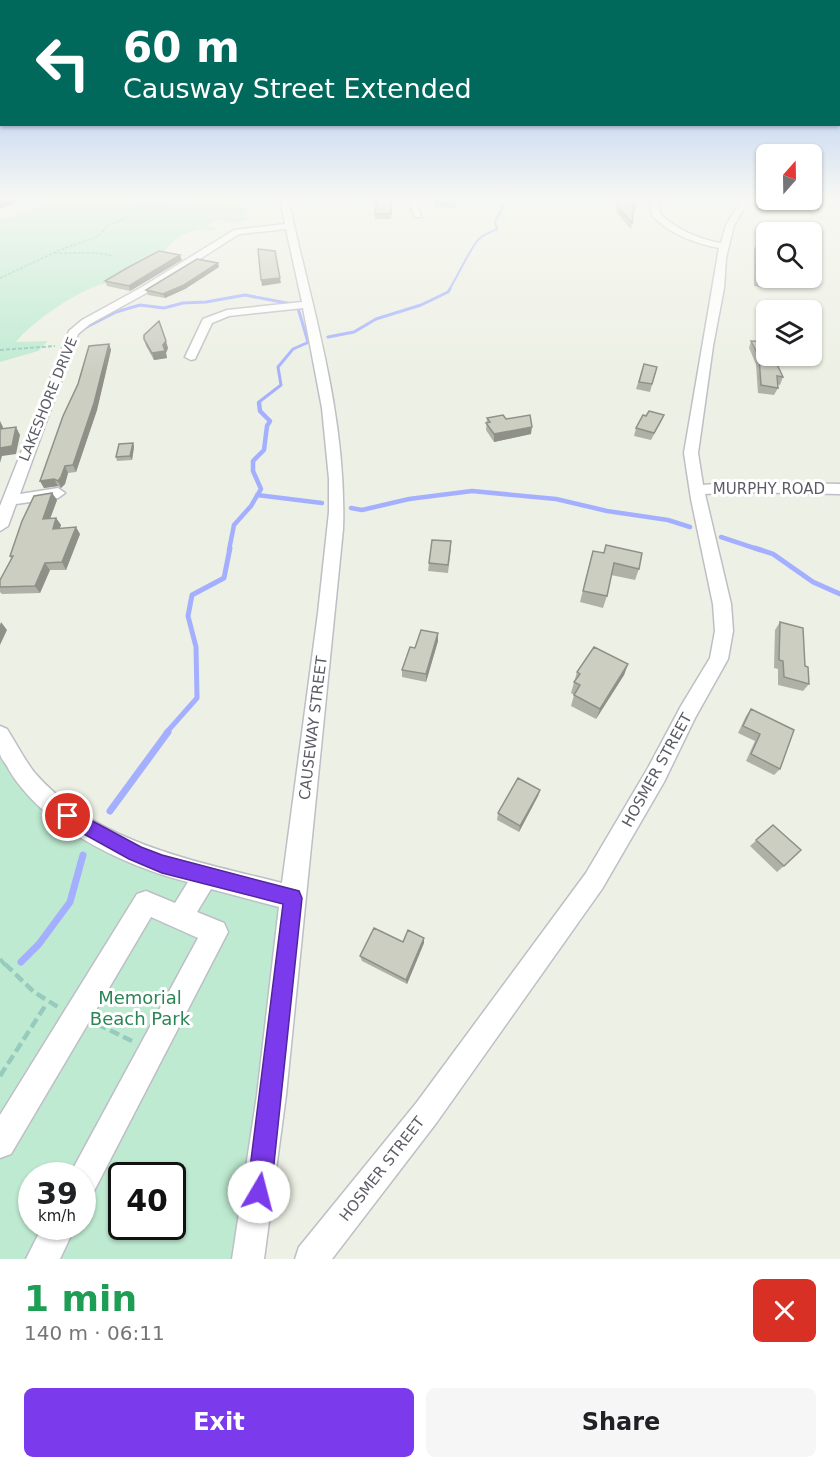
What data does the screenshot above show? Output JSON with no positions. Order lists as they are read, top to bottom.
{
  "streets": {
    "street": [
      "LAKESHORE DRIVE",
      "MURPHY ROAD",
      "CAUSEWAY STREET",
      "HOSMER STREET"
    ]
  },
  "crossings": [
    ["MURPHY ROAD", "HOSMER STREET"]
  ],
  "parks": ["Memorial Beach Park"],
  "north": "top",
  "page": {
    "turn": ["60 m", "Causway Street Extended"],
    "speed": "39 km/h",
    "limit": "40",
    "heading": ["1 min", "140 m · 06:11"],
    "buttons": ["Exit", "Share"]
  }
}
